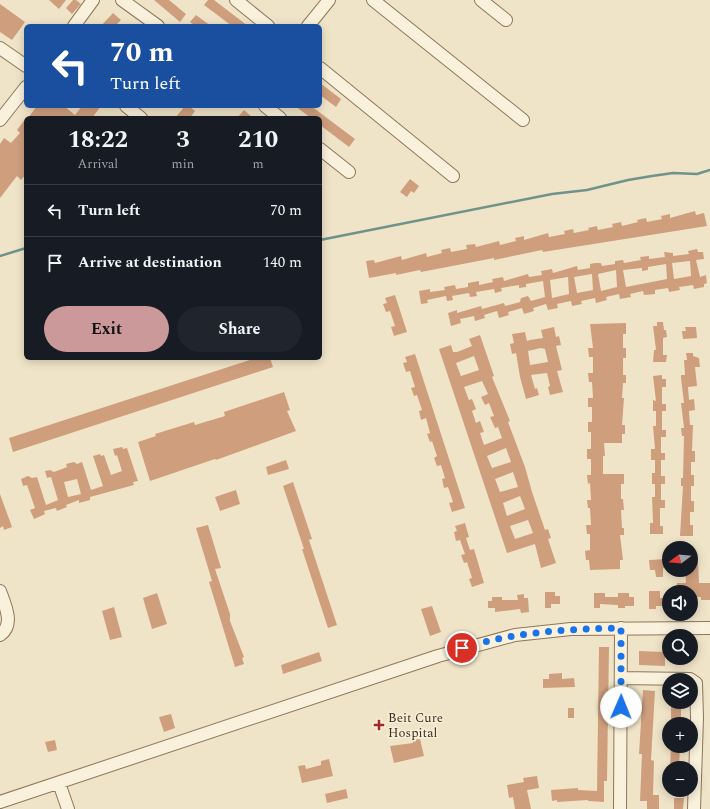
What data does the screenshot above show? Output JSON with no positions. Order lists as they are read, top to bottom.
{
  "places": {
    "health": ["Beit Cure Hospital"]
  },
  "north": "left",
  "page": {
    "turn": ["70 m", "Turn left"],
    "eta": [
      "18:22",
      "Arrival",
      "3",
      "min",
      "210",
      "m"
    ],
    "list": [
      {
        "name": "Turn left",
        "value": "70 m"
      },
      {
        "name": "Arrive at destination",
        "value": "140 m"
      }
    ],
    "buttons": ["Exit", "Share"],
    "map_buttons": ["+", "−"]
  }
}
